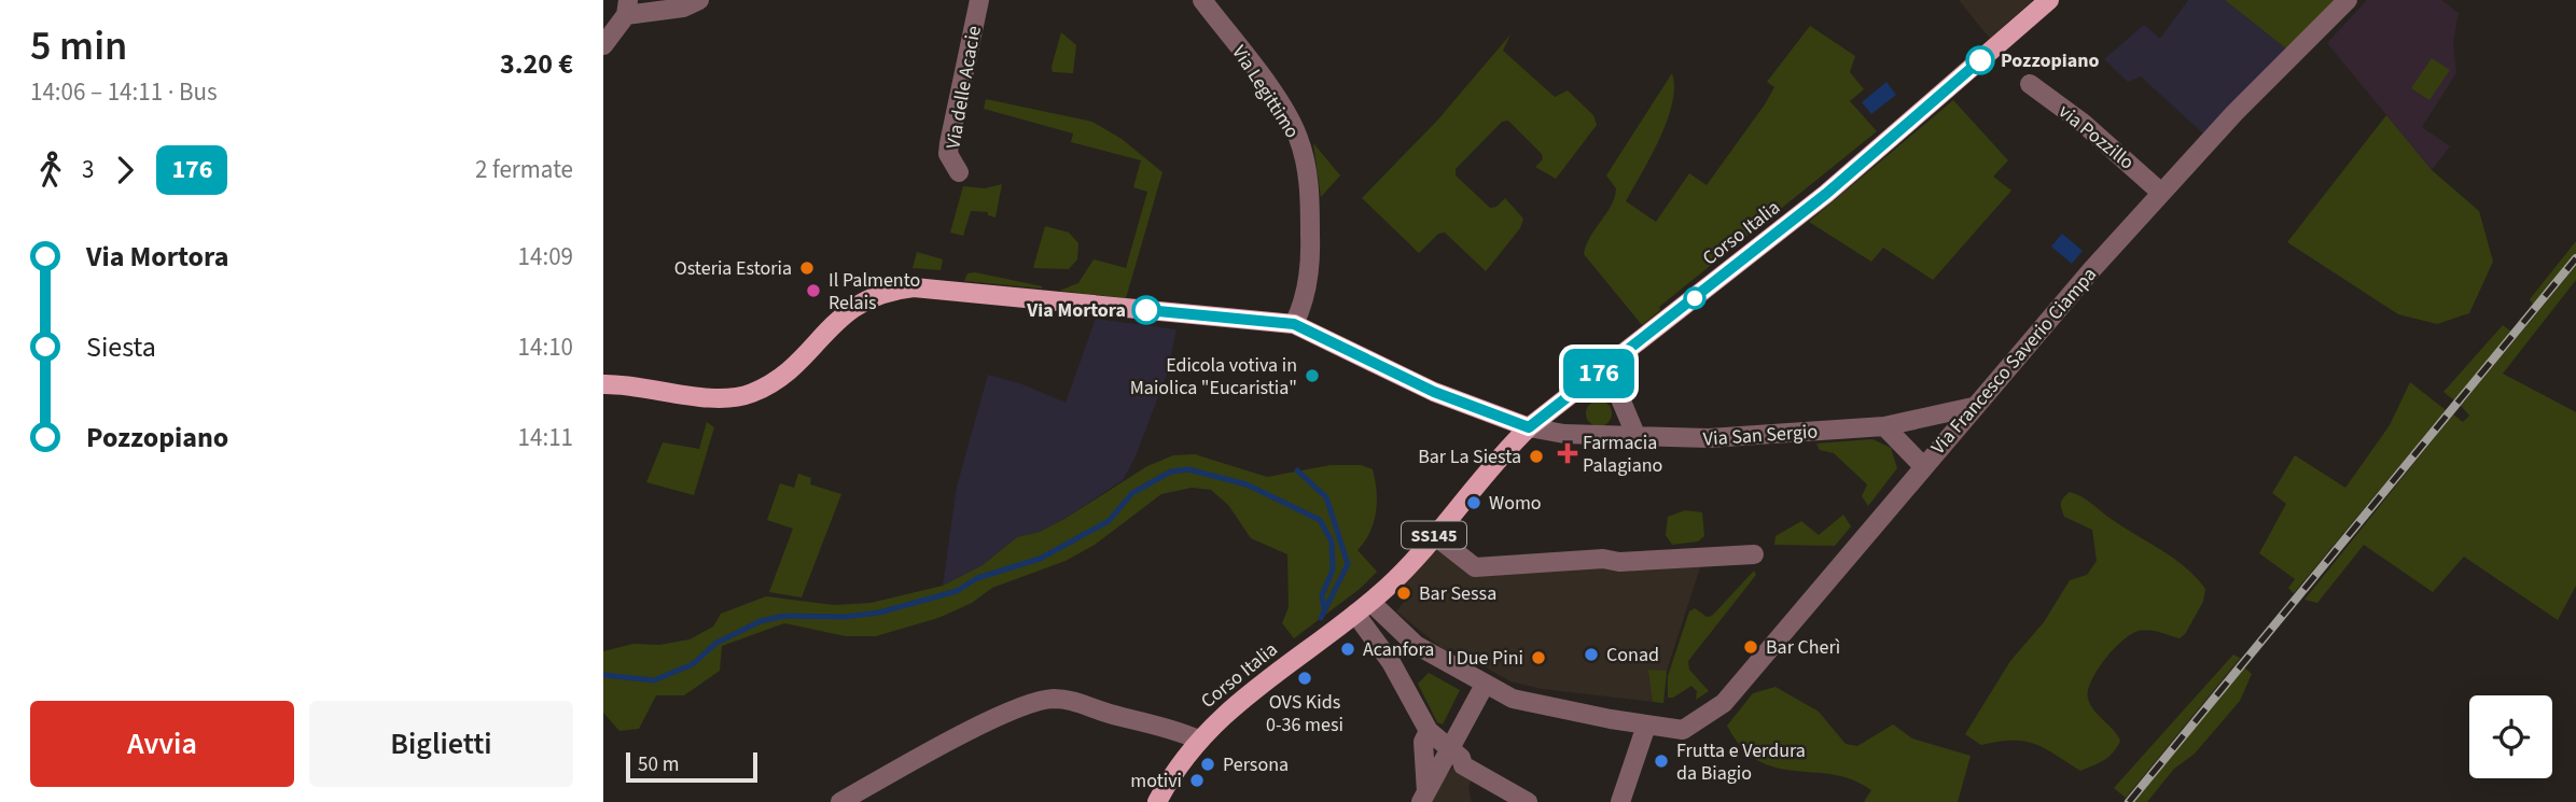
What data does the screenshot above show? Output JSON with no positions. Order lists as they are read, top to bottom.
{
  "streets": {
    "main road": ["Corso Italia", "SS145"],
    "street": [
      "Via delle Acacie",
      "Via Legittimo",
      "via Pozzillo",
      "Via Francesco Saverio Ciampa",
      "Via San Sergio"
    ]
  },
  "crossings": [
    ["via Pozzillo", "Via Francesco Saverio Ciampa"],
    ["Corso Italia", "Via San Sergio"],
    ["Via Francesco Saverio Ciampa", "Via San Sergio"]
  ],
  "places": {
    "other": [
      "Pozzopiano",
      "Osteria Estoria",
      "Il Palmento Relais",
      "Via Mortora",
      "Edicola votiva in Maiolica \"Eucaristia\"",
      "Bar La Siesta",
      "Womo",
      "Bar Sessa",
      "Bar Cherì",
      "Acanfora",
      "Conad",
      "I Due Pini",
      "OVS Kids 0-36 mesi",
      "Frutta e Verdura da Biagio",
      "Persona",
      "motivi"
    ],
    "health": ["Farmacia Palagiano"]
  },
  "lines": ["bus line 176"],
  "scale_bar": "50 m",
  "page": {
    "heading": ["5 min", "14:06 – 14:11 · Bus", "3.20 €"],
    "on_map": "176",
    "legs": ["3", "176", "2 fermate"],
    "list": [
      {
        "name": "Via Mortora",
        "value": "14:09"
      },
      {
        "name": "Siesta",
        "value": "14:10"
      },
      {
        "name": "Pozzopiano",
        "value": "14:11"
      }
    ],
    "buttons": ["Avvia", "Biglietti"],
    "scale": "50 m"
  }
}
